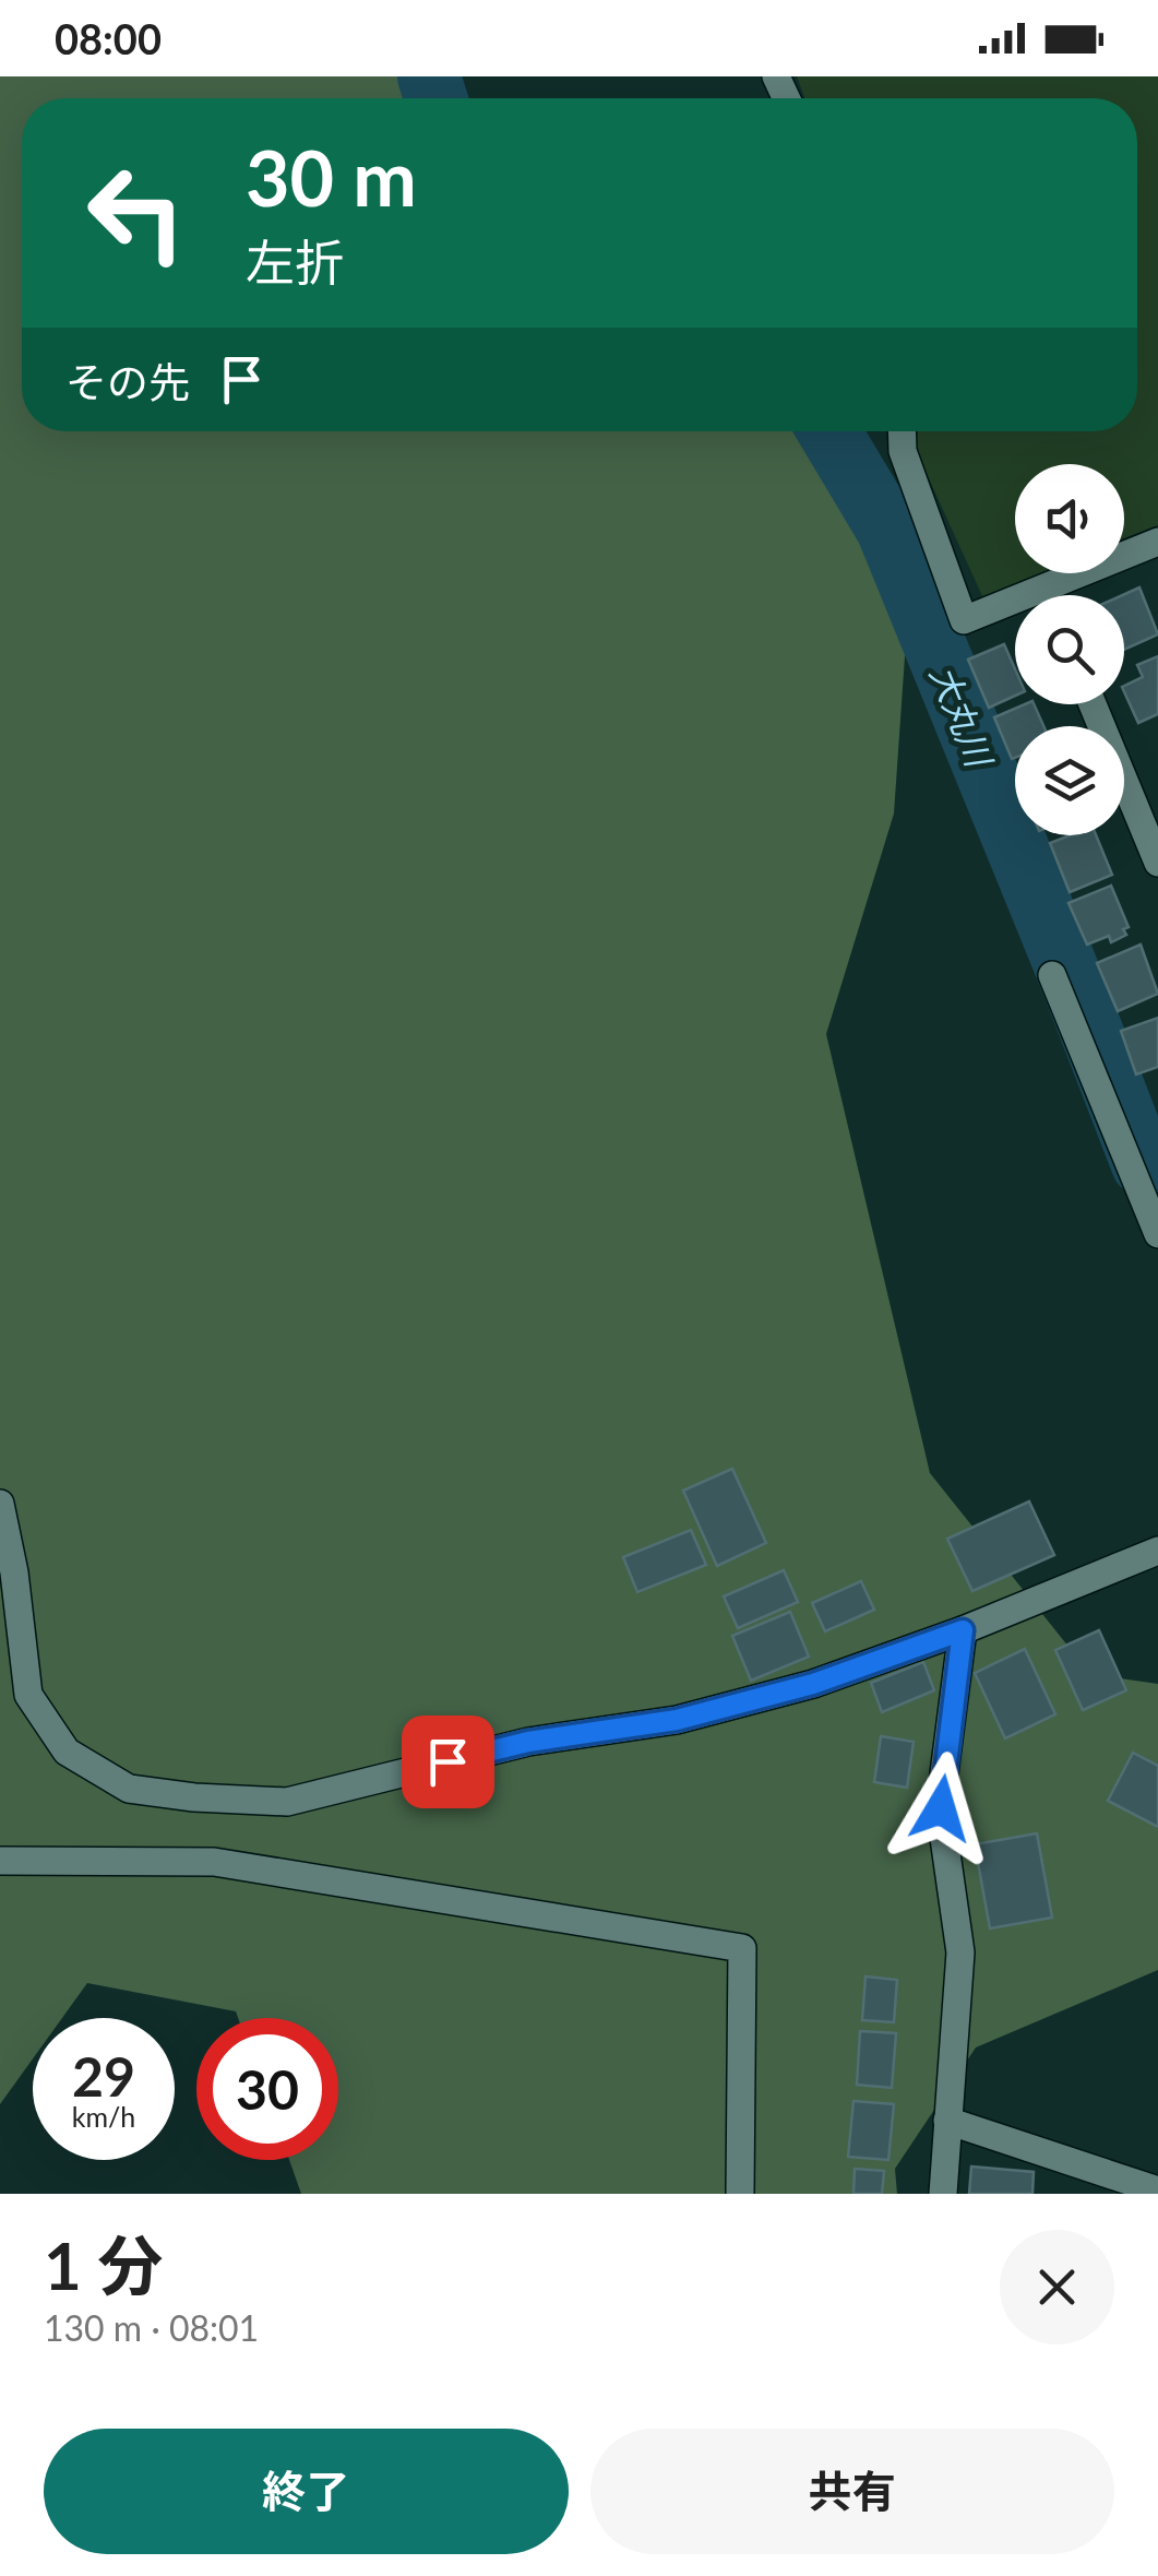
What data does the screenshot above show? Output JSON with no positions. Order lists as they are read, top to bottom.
{
  "water": ["大丸川"],
  "page": {
    "status": "08:00",
    "turn": ["30 m", "左折"],
    "then": "その先",
    "speed": "29 km/h",
    "limit": "30",
    "heading": ["1 分", "130 m · 08:01"],
    "buttons": ["終了", "共有"]
  }
}
